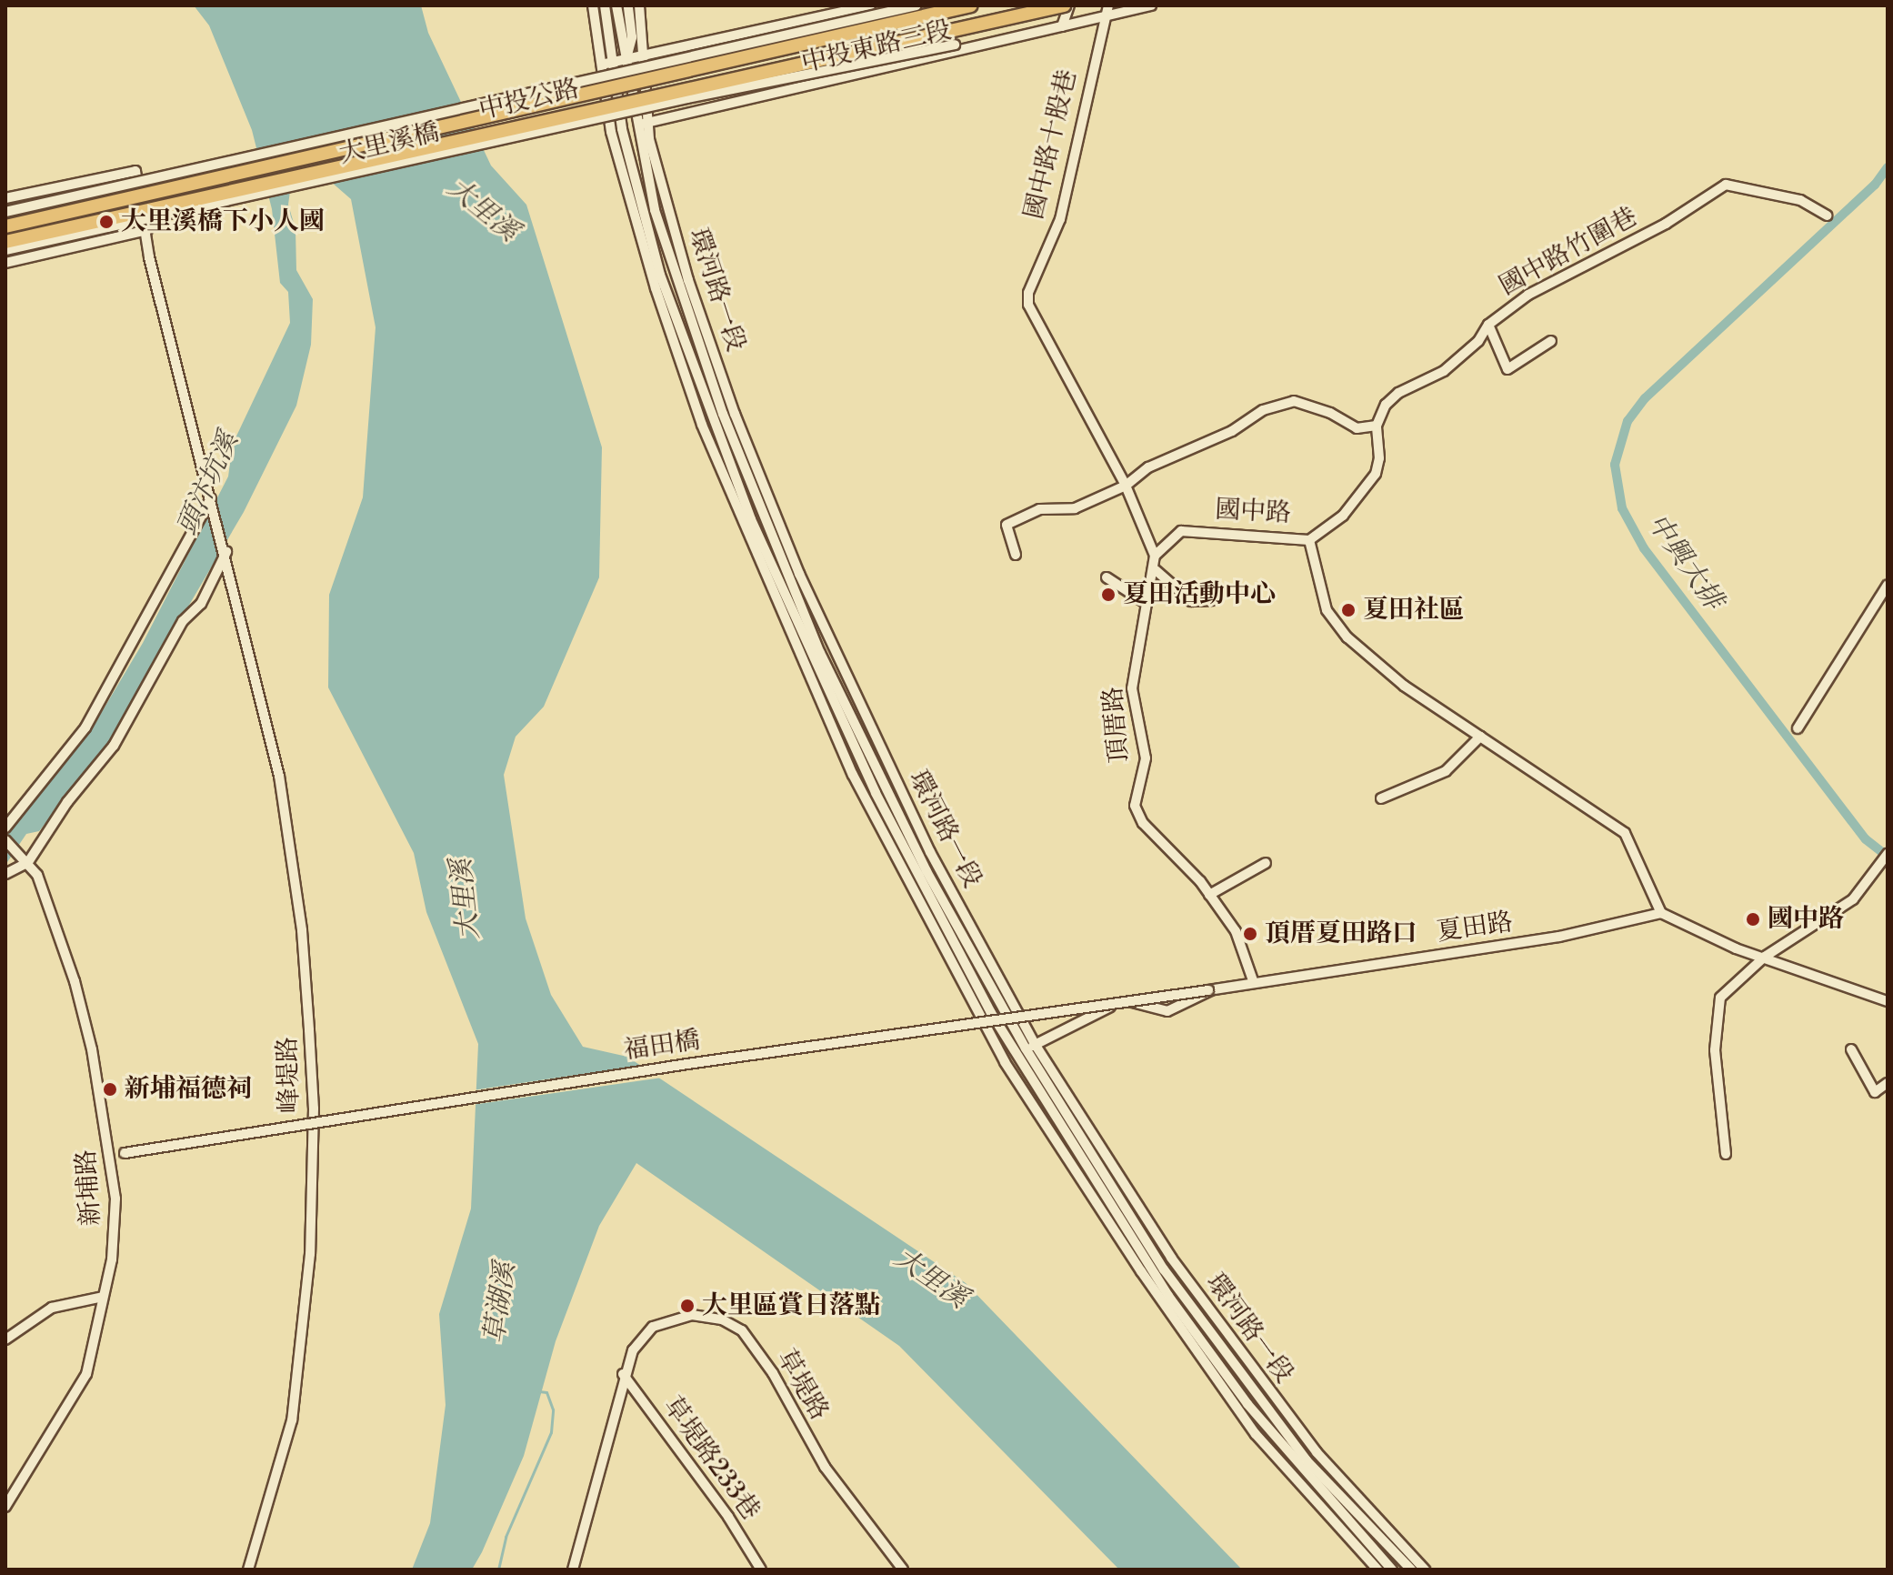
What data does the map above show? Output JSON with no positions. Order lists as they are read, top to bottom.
{
  "streets": {
    "main road": ["中投公路"],
    "street": [
      "中投東路三段",
      "大里溪橋",
      "國中路十股巷",
      "國中路竹圍巷",
      "環河路一段",
      "國中路",
      "頂厝路",
      "夏田路",
      "福田橋",
      "峰堤路",
      "新埔路",
      "草堤路",
      "草堤路233巷"
    ]
  },
  "crossings": [
    ["中投東路三段", "大里溪橋"],
    ["中投東路三段", "國中路十股巷"],
    ["中投東路三段", "環河路一段"],
    ["國中路", "頂厝路"],
    ["國中路", "夏田路"],
    ["頂厝路", "夏田路"],
    ["夏田路", "福田橋"],
    ["福田橋", "新埔路"],
    ["草堤路", "草堤路233巷"]
  ],
  "water": [
    "大里溪",
    "頭汴坑溪",
    "中興大排",
    "草湖溪"
  ],
  "places": [
    "大里溪橋下小人國",
    "夏田活動中心",
    "夏田社區",
    "國中路",
    "頂厝夏田路口",
    "新埔福德祠",
    "大里區賞日落點"
  ]
}
